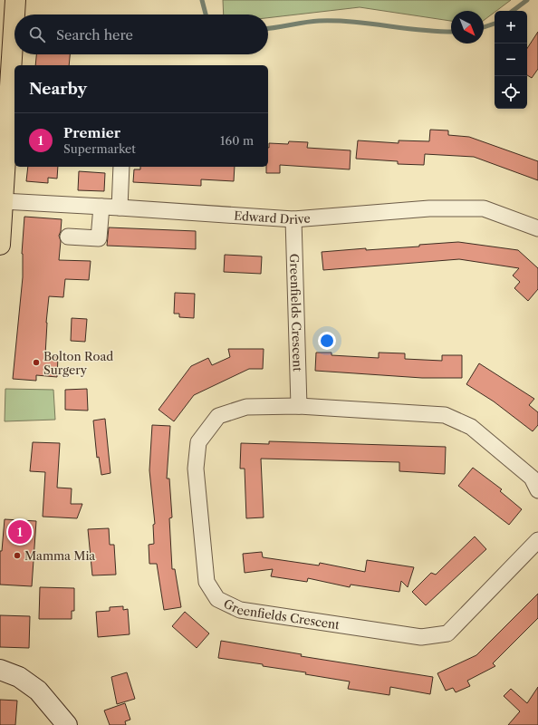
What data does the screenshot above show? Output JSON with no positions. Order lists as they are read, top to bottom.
{
  "streets": {
    "street": ["Edward Drive", "Greenfields Crescent"]
  },
  "crossings": [
    ["Edward Drive", "Greenfields Crescent"]
  ],
  "places": ["Bolton Road Surgery", "Mamma Mia"],
  "north": "bottom right",
  "page": {
    "map_buttons": ["+", "−"],
    "search": "Search here",
    "heading": "Nearby",
    "list": [
      {
        "mark": "1",
        "name": "Premier",
        "note": "Supermarket",
        "value": "160 m"
      }
    ],
    "pins": "1"
  }
}
